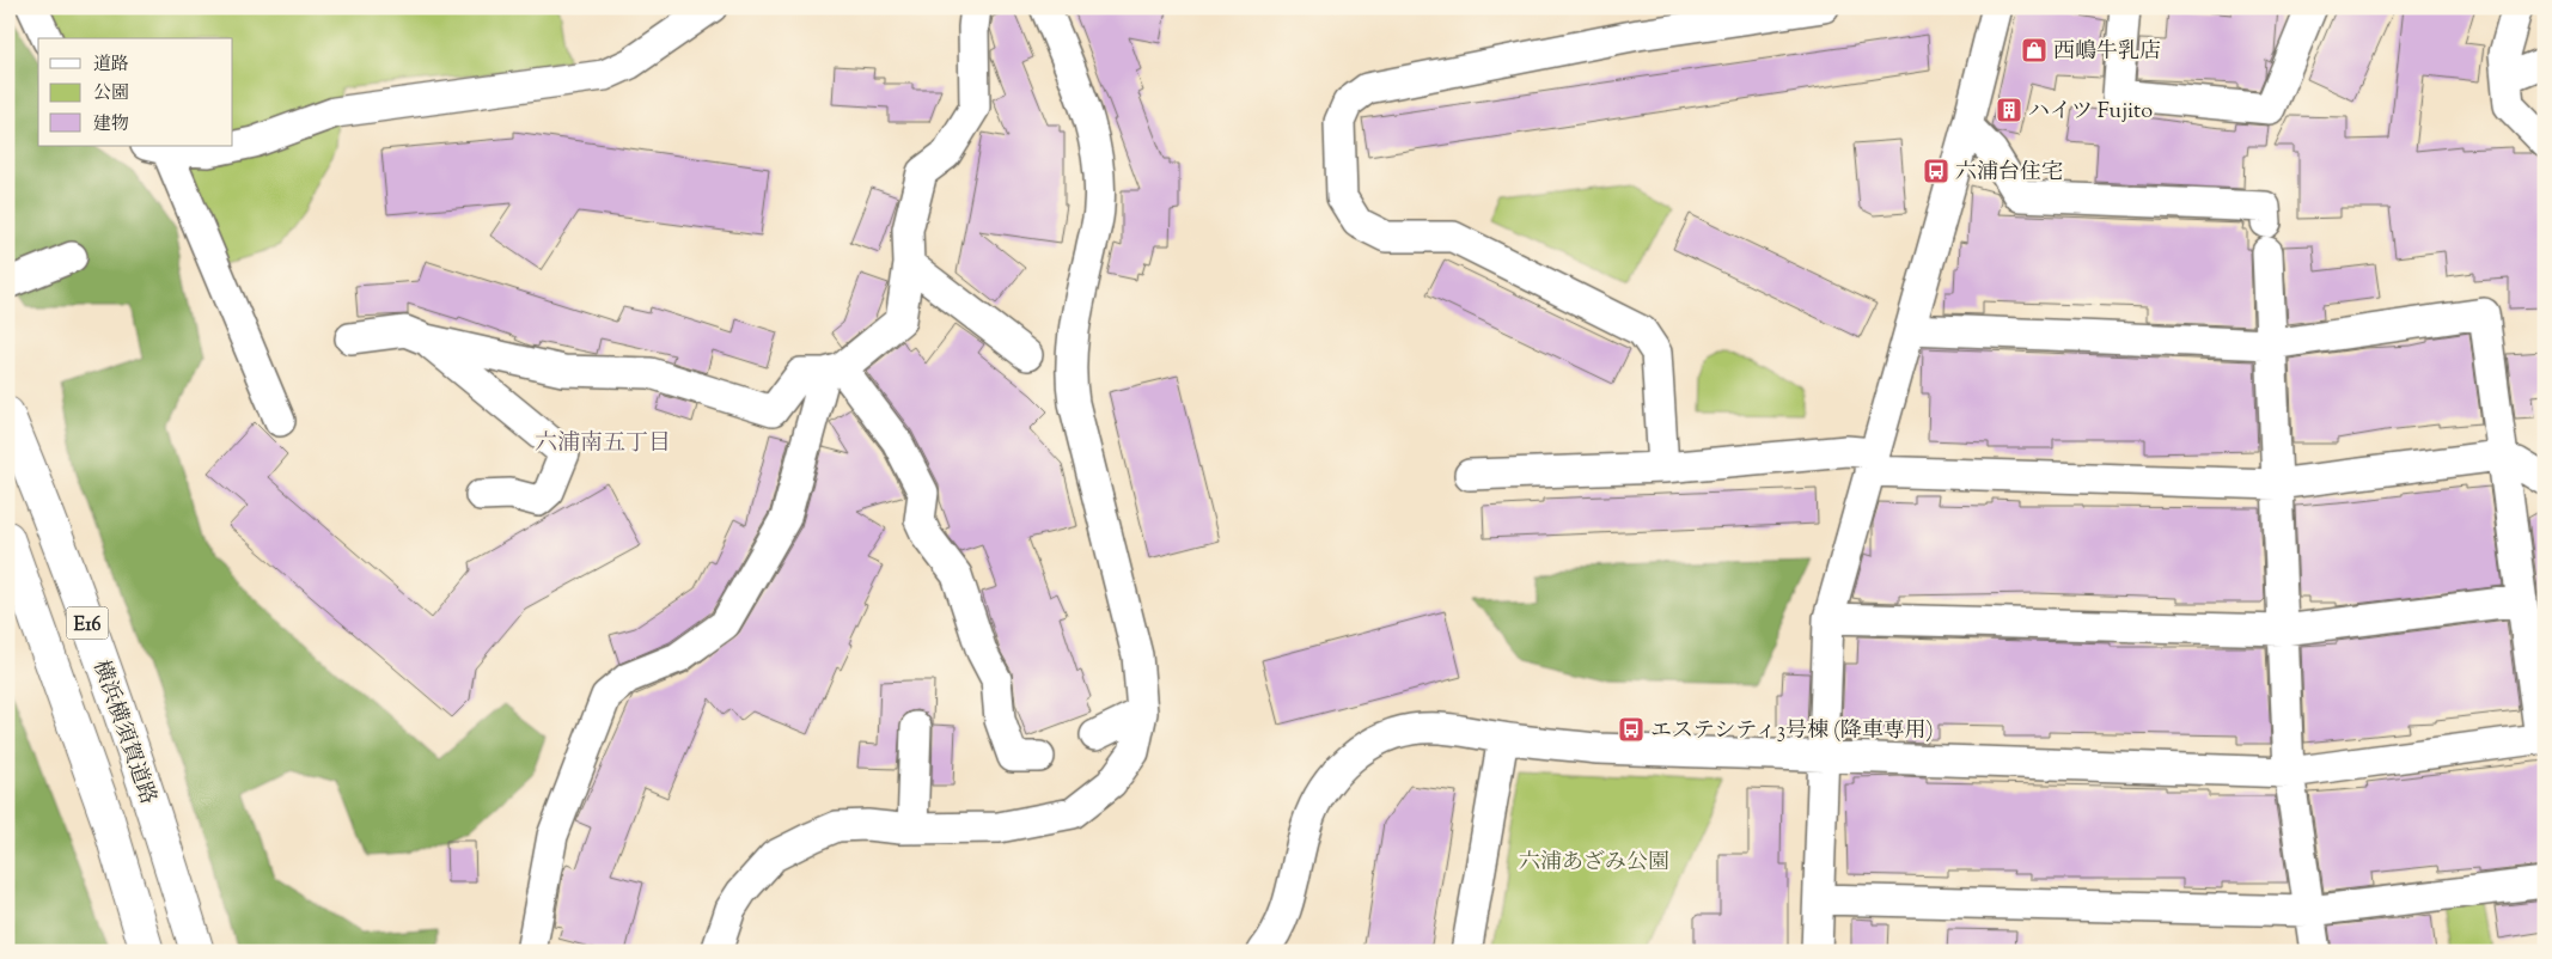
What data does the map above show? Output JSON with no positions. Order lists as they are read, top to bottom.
{
  "streets": {
    "highway": ["E16", "横浜横須賀道路"]
  },
  "districts": ["六浦南五丁目"],
  "parks": ["六浦あざみ公園"],
  "places": {
    "shop": ["西嶋牛乳店"],
    "building": ["ハイツ Fujito"],
    "bus stop": ["六浦台住宅", "エステシティ3号棟 (降車専用)"]
  },
  "legend": ["道路", "公園", "建物"]
}
